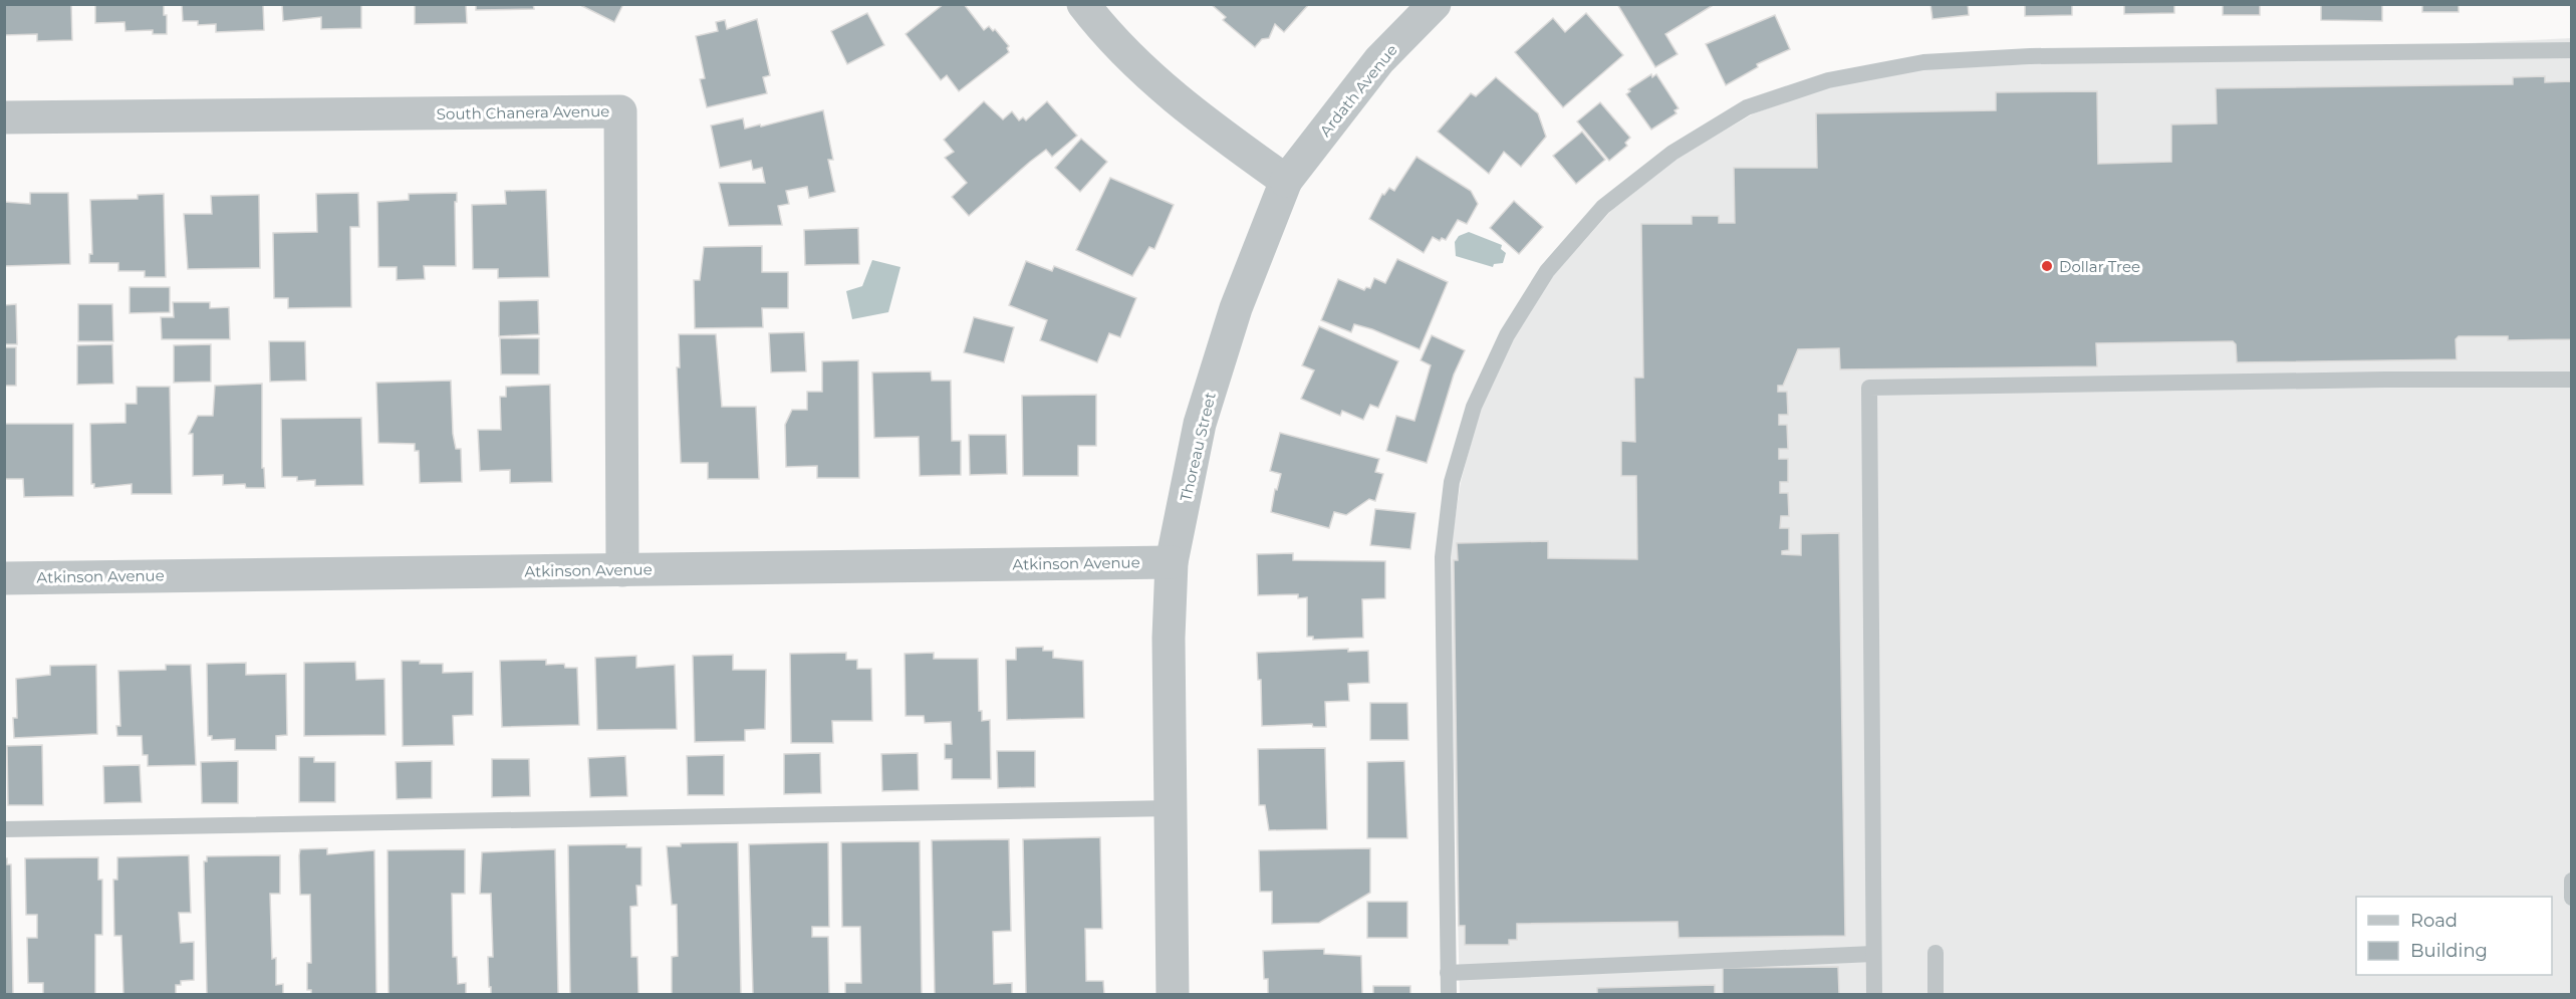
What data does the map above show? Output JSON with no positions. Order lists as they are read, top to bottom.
{
  "streets": {
    "street": [
      "Ardath Avenue",
      "South Chanera Avenue",
      "Thoreau Street",
      "Atkinson Avenue"
    ]
  },
  "crossings": [
    ["Ardath Avenue", "Thoreau Street"],
    ["South Chanera Avenue", "Atkinson Avenue"],
    ["Thoreau Street", "Atkinson Avenue"]
  ],
  "places": ["Dollar Tree"],
  "legend": ["Road", "Building"]
}
